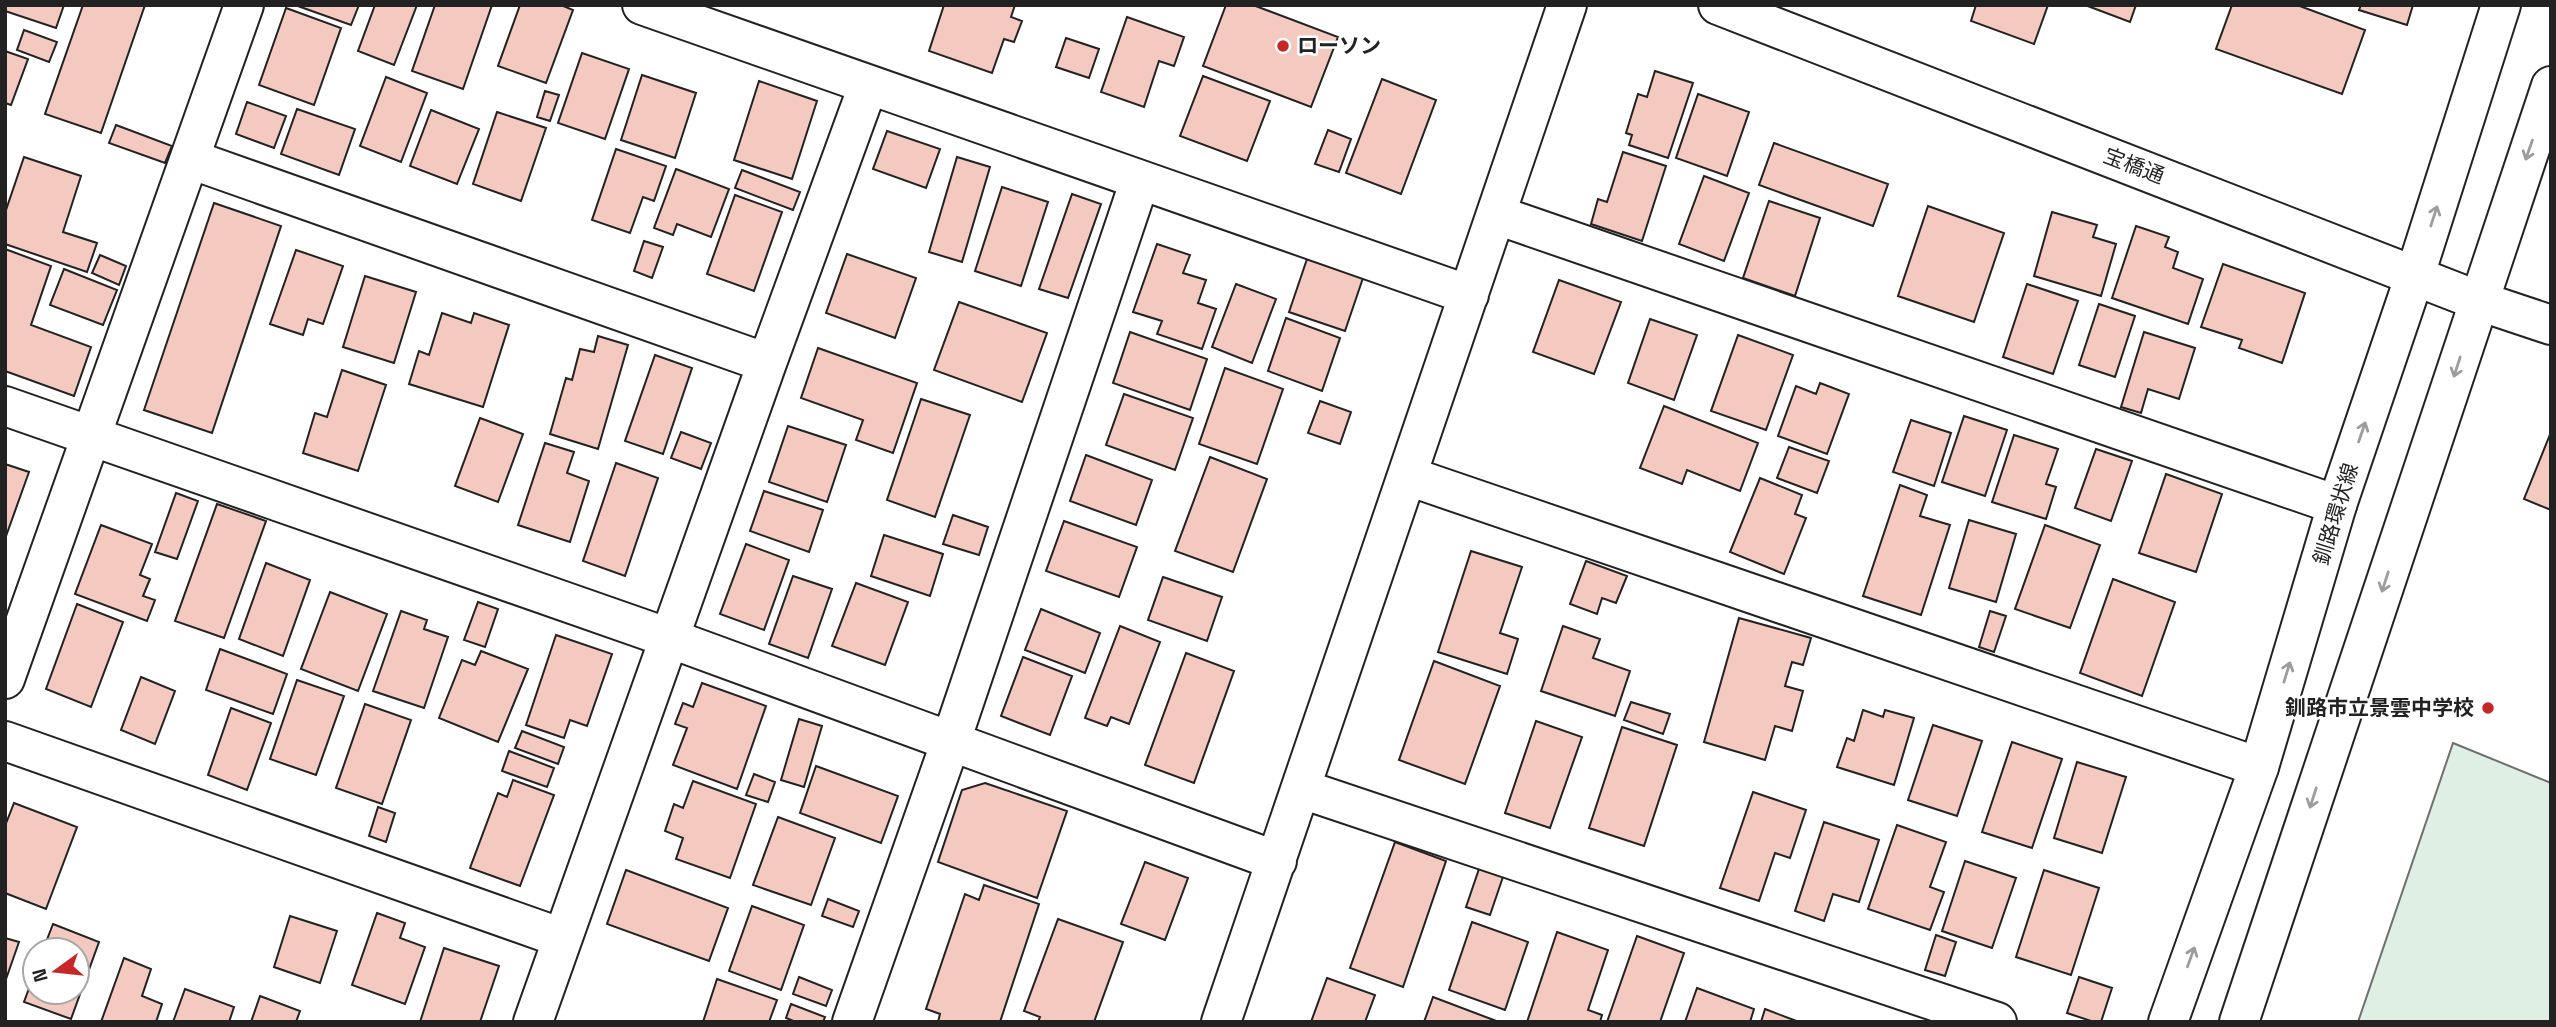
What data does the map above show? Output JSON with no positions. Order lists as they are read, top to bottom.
{
  "streets": {
    "street": ["宝橋通", "釧路環状線"]
  },
  "crossings": [
    ["宝橋通", "釧路環状線"]
  ],
  "places": ["ローソン", "釧路市立景雲中学校"],
  "north": "left"
}
